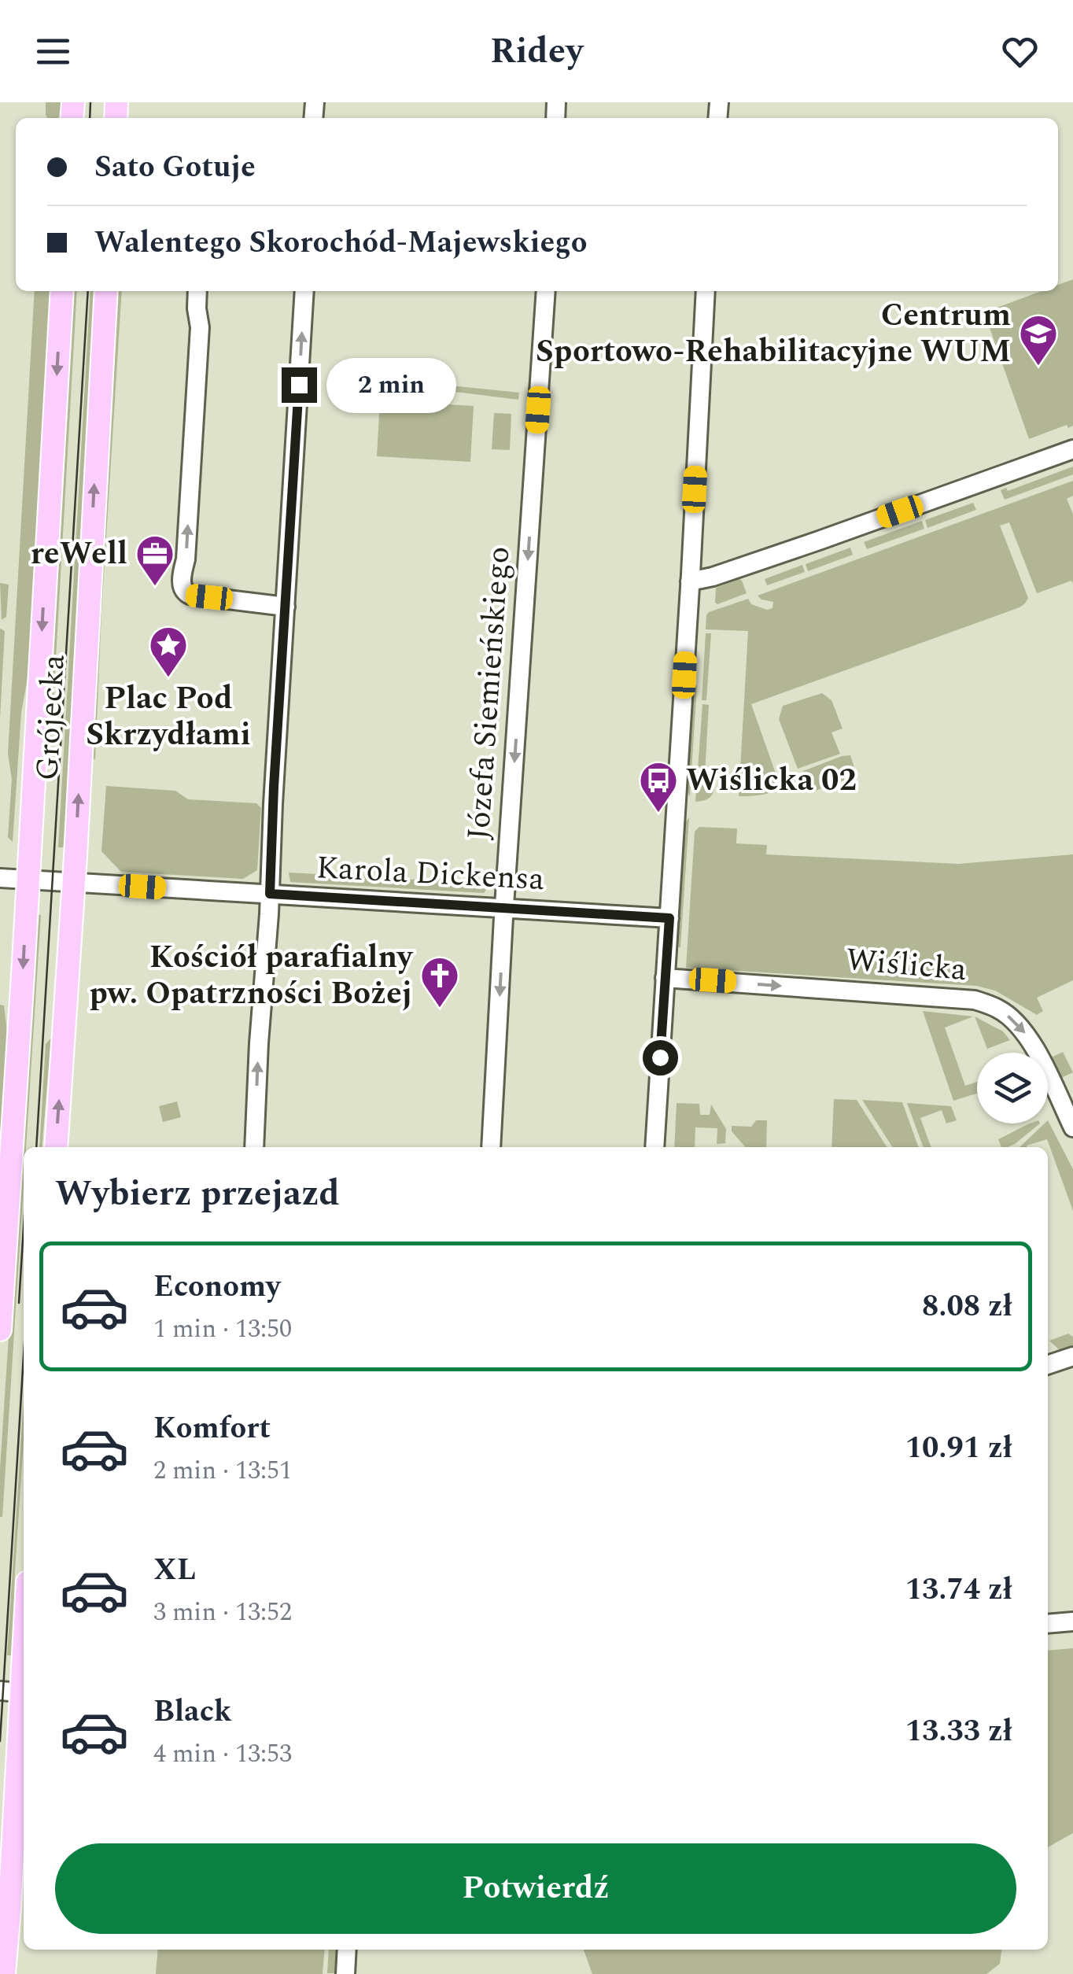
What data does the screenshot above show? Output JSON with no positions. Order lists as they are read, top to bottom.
{
  "streets": {
    "main road": ["Grójecka"],
    "street": ["Józefa Siemieńskiego", "Karola Dickensa", "Wiślicka"]
  },
  "crossings": [
    ["Józefa Siemieńskiego", "Karola Dickensa"],
    ["Grójecka", "Karola Dickensa"]
  ],
  "one_way": ["Józefa Siemieńskiego", "Wiślicka"],
  "places": {
    "school or university": ["Centrum Sportowo-Rehabilitacyjne WUM"],
    "office": ["reWell"],
    "place": ["Plac Pod Skrzydłami"],
    "bus stop": ["Wiślicka 02"],
    "church": ["Kościół parafialny pw. Opatrzności Bożej"]
  },
  "page": {
    "header": "Ridey",
    "banner": ["Sato Gotuje", "Walentego Skorochód-Majewskiego"],
    "bubble": "2 min",
    "heading": "Wybierz przejazd",
    "list": [
      {
        "name": "Economy",
        "note": "1 min · 13:50",
        "value": "8.08 zł"
      },
      {
        "name": "Komfort",
        "note": "2 min · 13:51",
        "value": "10.91 zł"
      },
      {
        "name": "XL",
        "note": "3 min · 13:52",
        "value": "13.74 zł"
      },
      {
        "name": "Black",
        "note": "4 min · 13:53",
        "value": "13.33 zł"
      }
    ],
    "buttons": "Potwierdź"
  }
}
